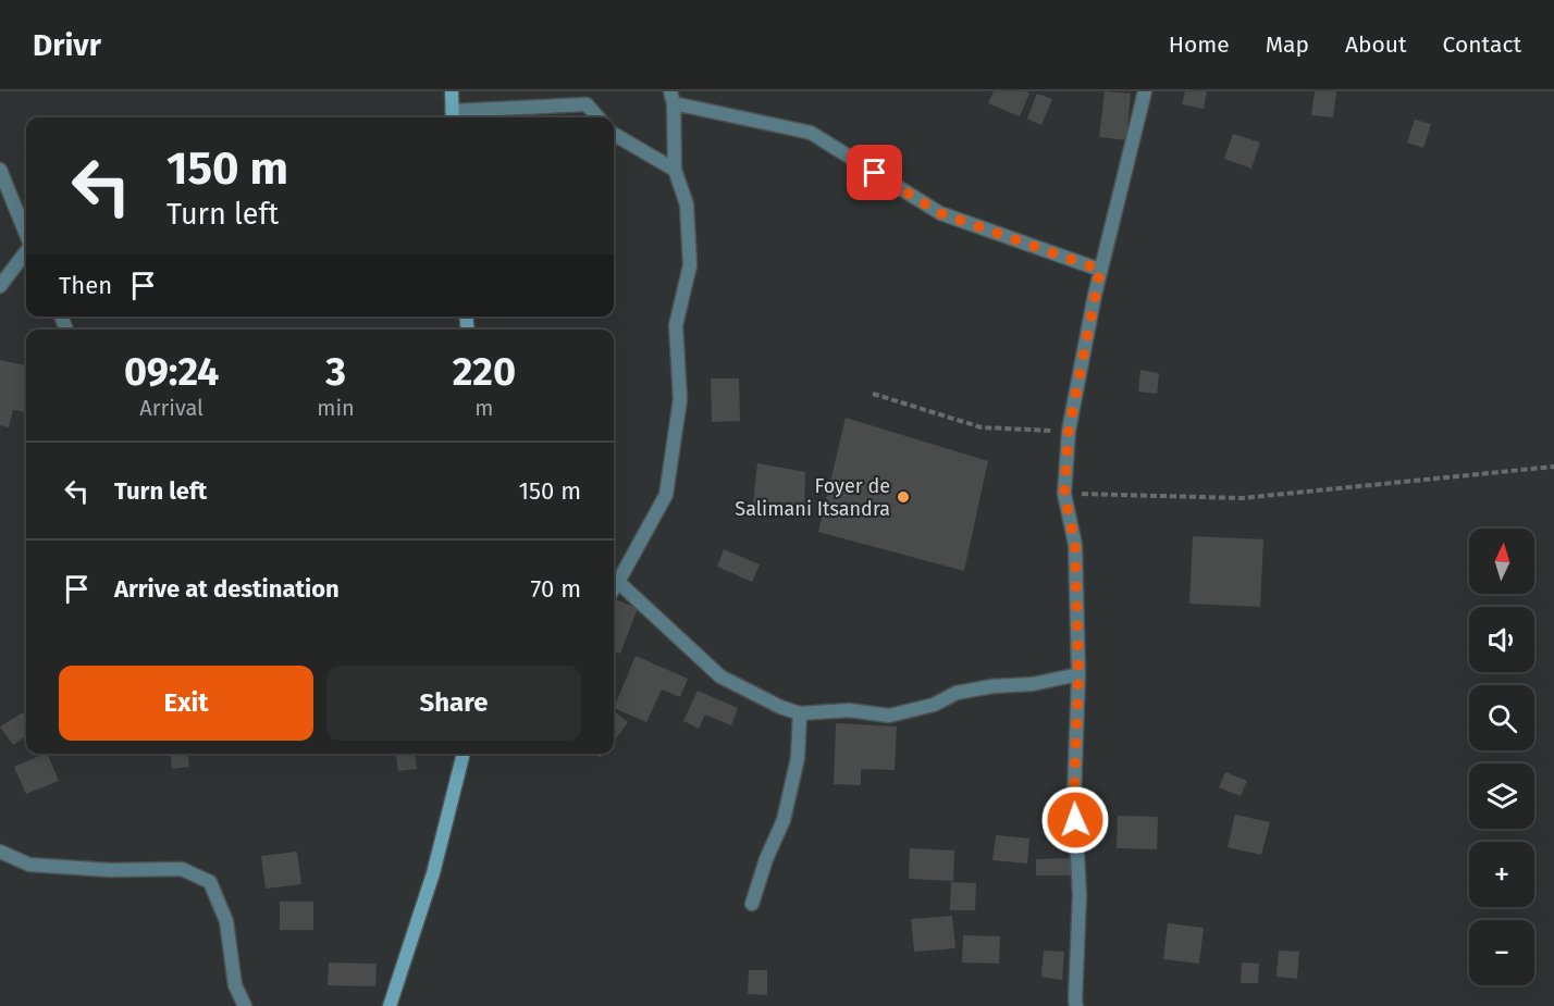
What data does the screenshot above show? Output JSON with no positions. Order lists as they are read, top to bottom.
{
  "places": ["Foyer de Salimani Itsandra"],
  "north": "top",
  "page": {
    "header": "Drivr",
    "nav": [
      "Home",
      "Map",
      "About",
      "Contact"
    ],
    "turn": ["150 m", "Turn left"],
    "then": "Then",
    "eta": [
      "09:24",
      "Arrival",
      "3",
      "min",
      "220",
      "m"
    ],
    "list": [
      {
        "name": "Turn left",
        "value": "150 m"
      },
      {
        "name": "Arrive at destination",
        "value": "70 m"
      }
    ],
    "map_buttons": ["+", "−"],
    "buttons": ["Exit", "Share"]
  }
}
